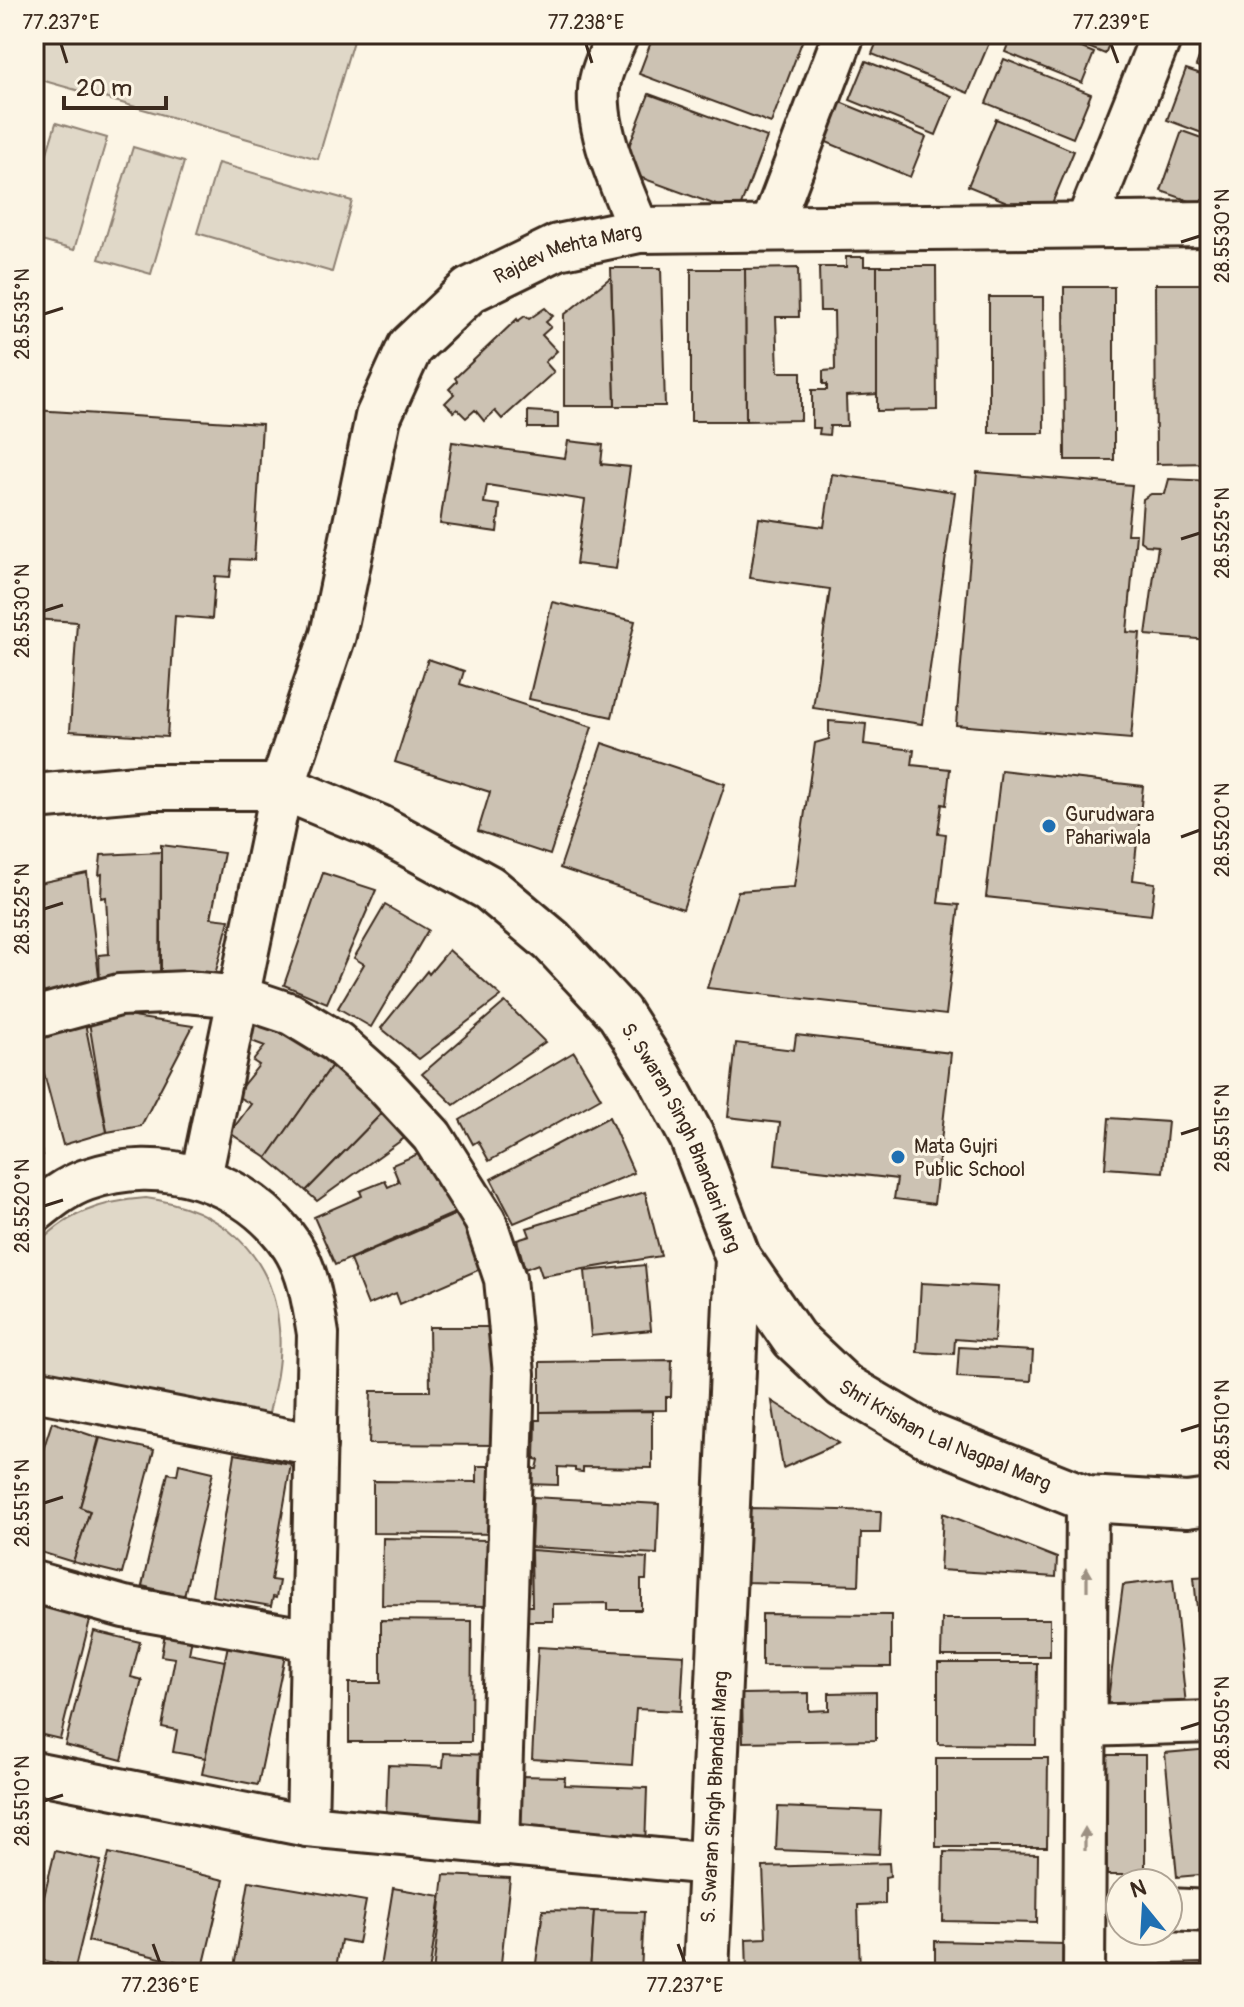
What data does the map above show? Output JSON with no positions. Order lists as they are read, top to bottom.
{
  "streets": {
    "street": ["Rajdev Mehta Marg", "S. Swaran Singh Bhandari Marg", "Shri Krishan Lal Nagpal Marg"]
  },
  "crossings": [
    ["Rajdev Mehta Marg", "S. Swaran Singh Bhandari Marg"],
    ["S. Swaran Singh Bhandari Marg", "Shri Krishan Lal Nagpal Marg"]
  ],
  "places": ["Gurudwara Pahariwala", "Mata Gujri Public School"],
  "scale_bar": "20 m",
  "north": "top",
  "coordinates": [
    "77.237°E",
    "77.238°E",
    "77.239°E",
    "28.5530°N",
    "28.5535°N",
    "28.5525°N",
    "28.5520°N",
    "28.5515°N",
    "28.5510°N",
    "28.5505°N",
    "77.236°E"
  ]
}
